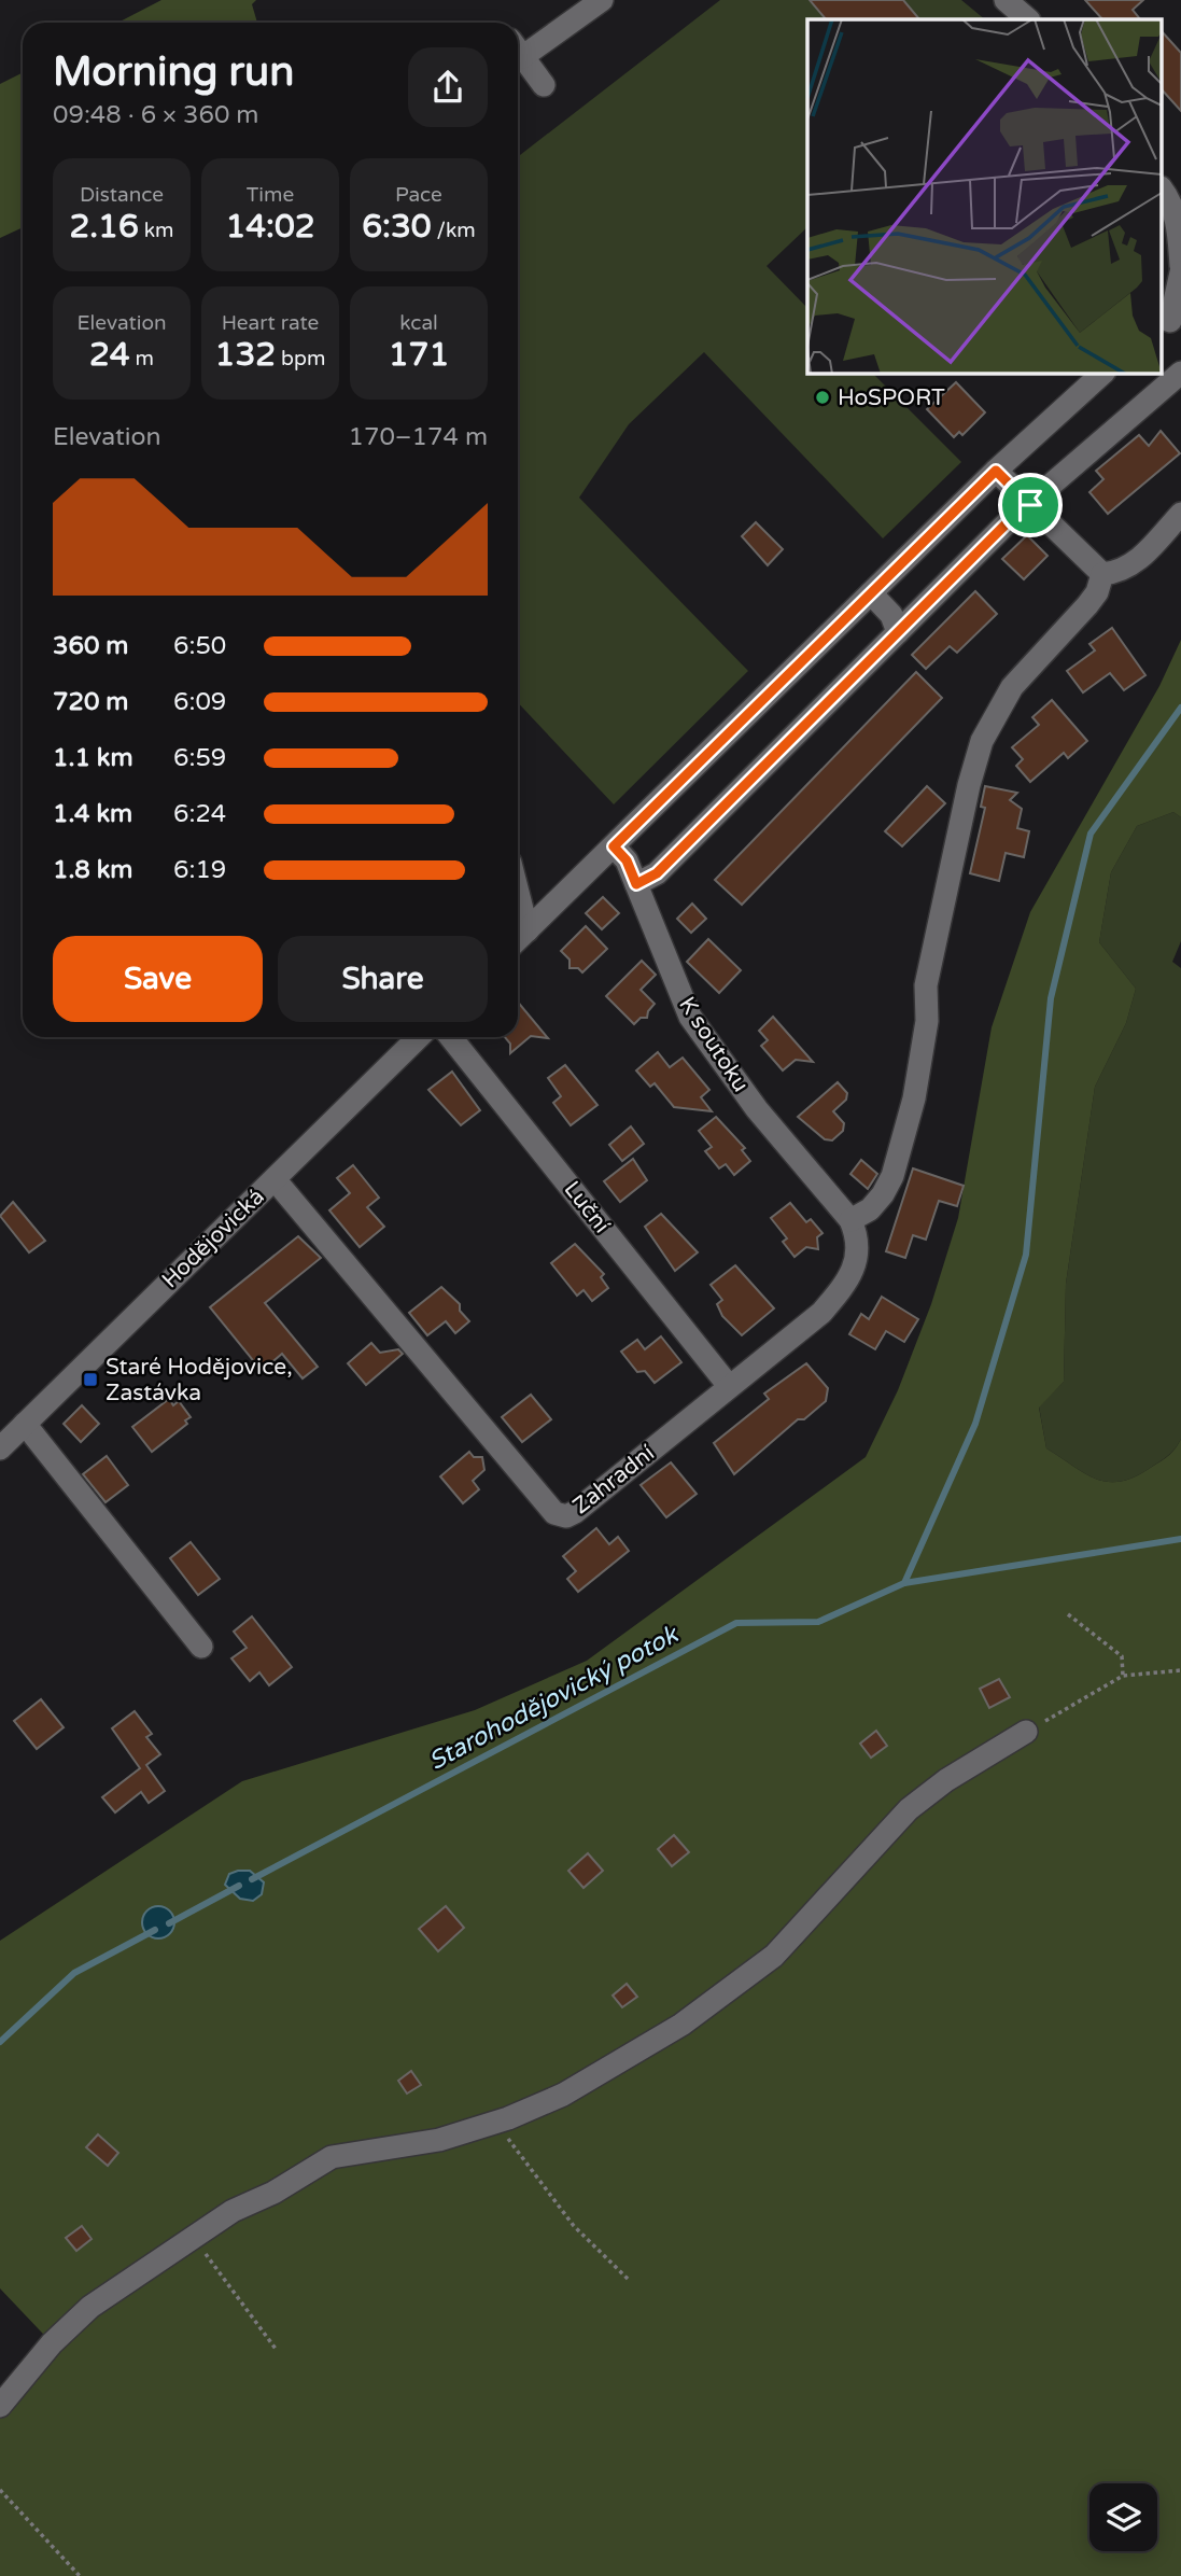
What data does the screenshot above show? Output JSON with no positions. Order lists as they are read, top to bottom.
{
  "streets": {
    "street": [
      "K soutoku",
      "Luční",
      "Hodějovická",
      "Zahradní"
    ]
  },
  "crossings": [
    ["K soutoku", "Zahradní"],
    ["Luční", "Zahradní"],
    ["Hodějovická", "Zahradní"]
  ],
  "water": ["Starohodějovický potok"],
  "places": {
    "other": ["HoSPORT"],
    "transit": ["Staré Hodějovice, Zastávka"]
  },
  "page": {
    "heading": ["Morning run", "09:48 · 6 × 360 m"],
    "stats": [
      ["Distance", "2.16 km"],
      ["Time", "14:02"],
      ["Pace", "6:30 /km"],
      ["Elevation", "24 m"],
      ["Heart rate", "132 bpm"],
      ["kcal", "171"]
    ],
    "chart": ["Elevation", "170–174 m"],
    "list": [
      {
        "name": "360 m",
        "note": "6:50"
      },
      {
        "name": "720 m",
        "note": "6:09"
      },
      {
        "name": "1.1 km",
        "note": "6:59"
      },
      {
        "name": "1.4 km",
        "note": "6:24"
      },
      {
        "name": "1.8 km",
        "note": "6:19"
      }
    ],
    "buttons": ["Save", "Share"]
  }
}
